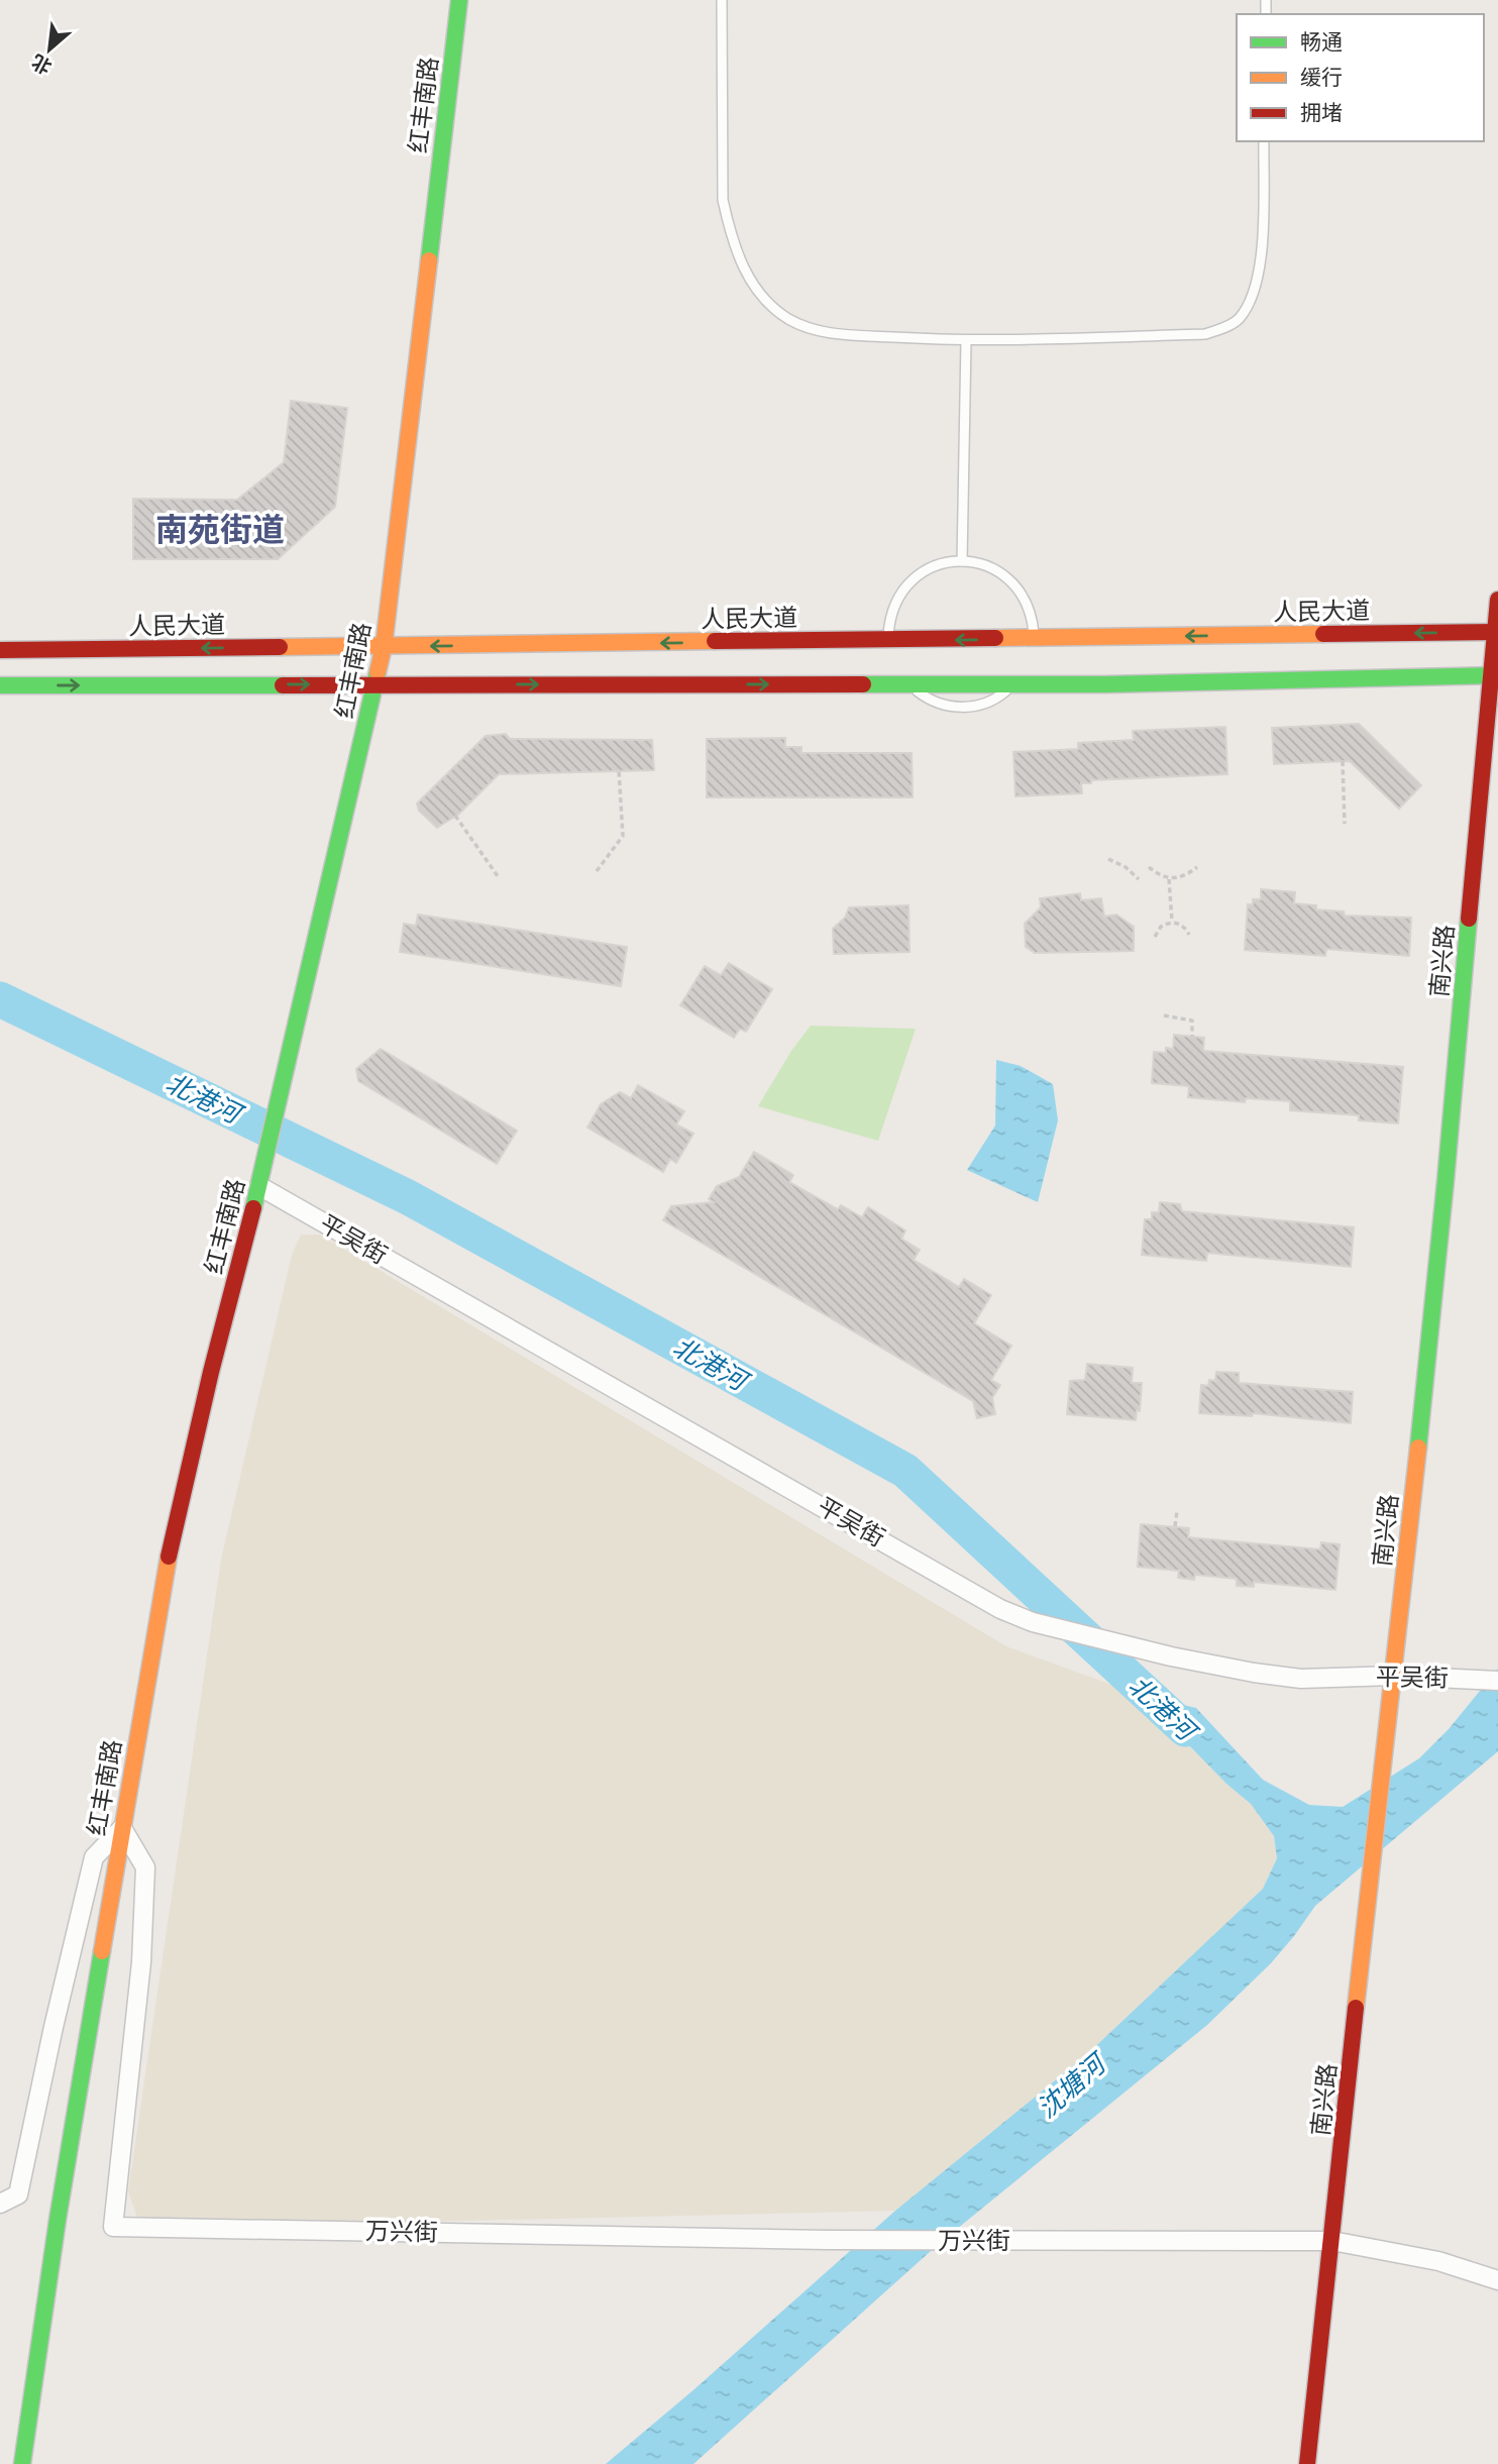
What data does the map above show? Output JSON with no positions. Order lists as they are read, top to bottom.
{
  "streets": {
    "street": [
      "红丰南路",
      "人民大道",
      "南兴路",
      "平吴街",
      "万兴街"
    ]
  },
  "crossings": [
    ["红丰南路", "人民大道"],
    ["红丰南路", "平吴街"],
    ["红丰南路", "万兴街"],
    ["人民大道", "南兴路"],
    ["南兴路", "平吴街"],
    ["南兴路", "万兴街"]
  ],
  "districts": ["南苑街道"],
  "water": ["北港河", "沈塘河"],
  "legend": ["畅通", "缓行", "拥堵"],
  "north": "bottom left"
}
